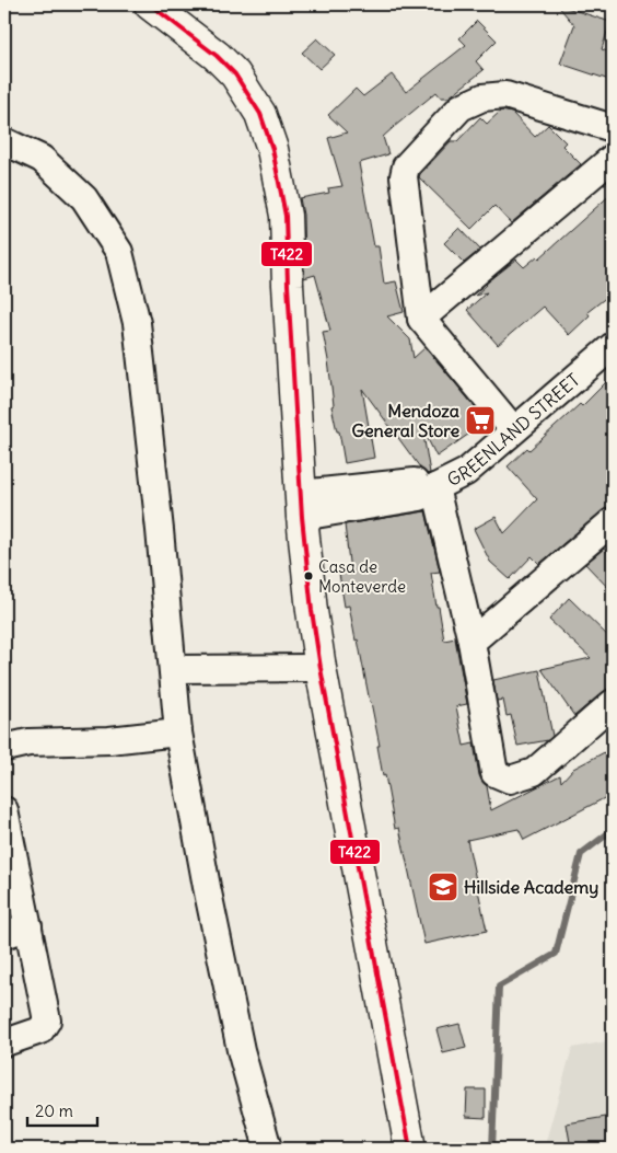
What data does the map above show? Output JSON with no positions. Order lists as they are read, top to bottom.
{
  "streets": {
    "street": ["GREENLAND STREET"]
  },
  "places": {
    "supermarket": ["Mendoza General Store"],
    "other": ["Casa de Monteverde"],
    "school or university": ["Hillside Academy"]
  },
  "lines": ["transit line T422"],
  "scale_bar": "20 m"
}
